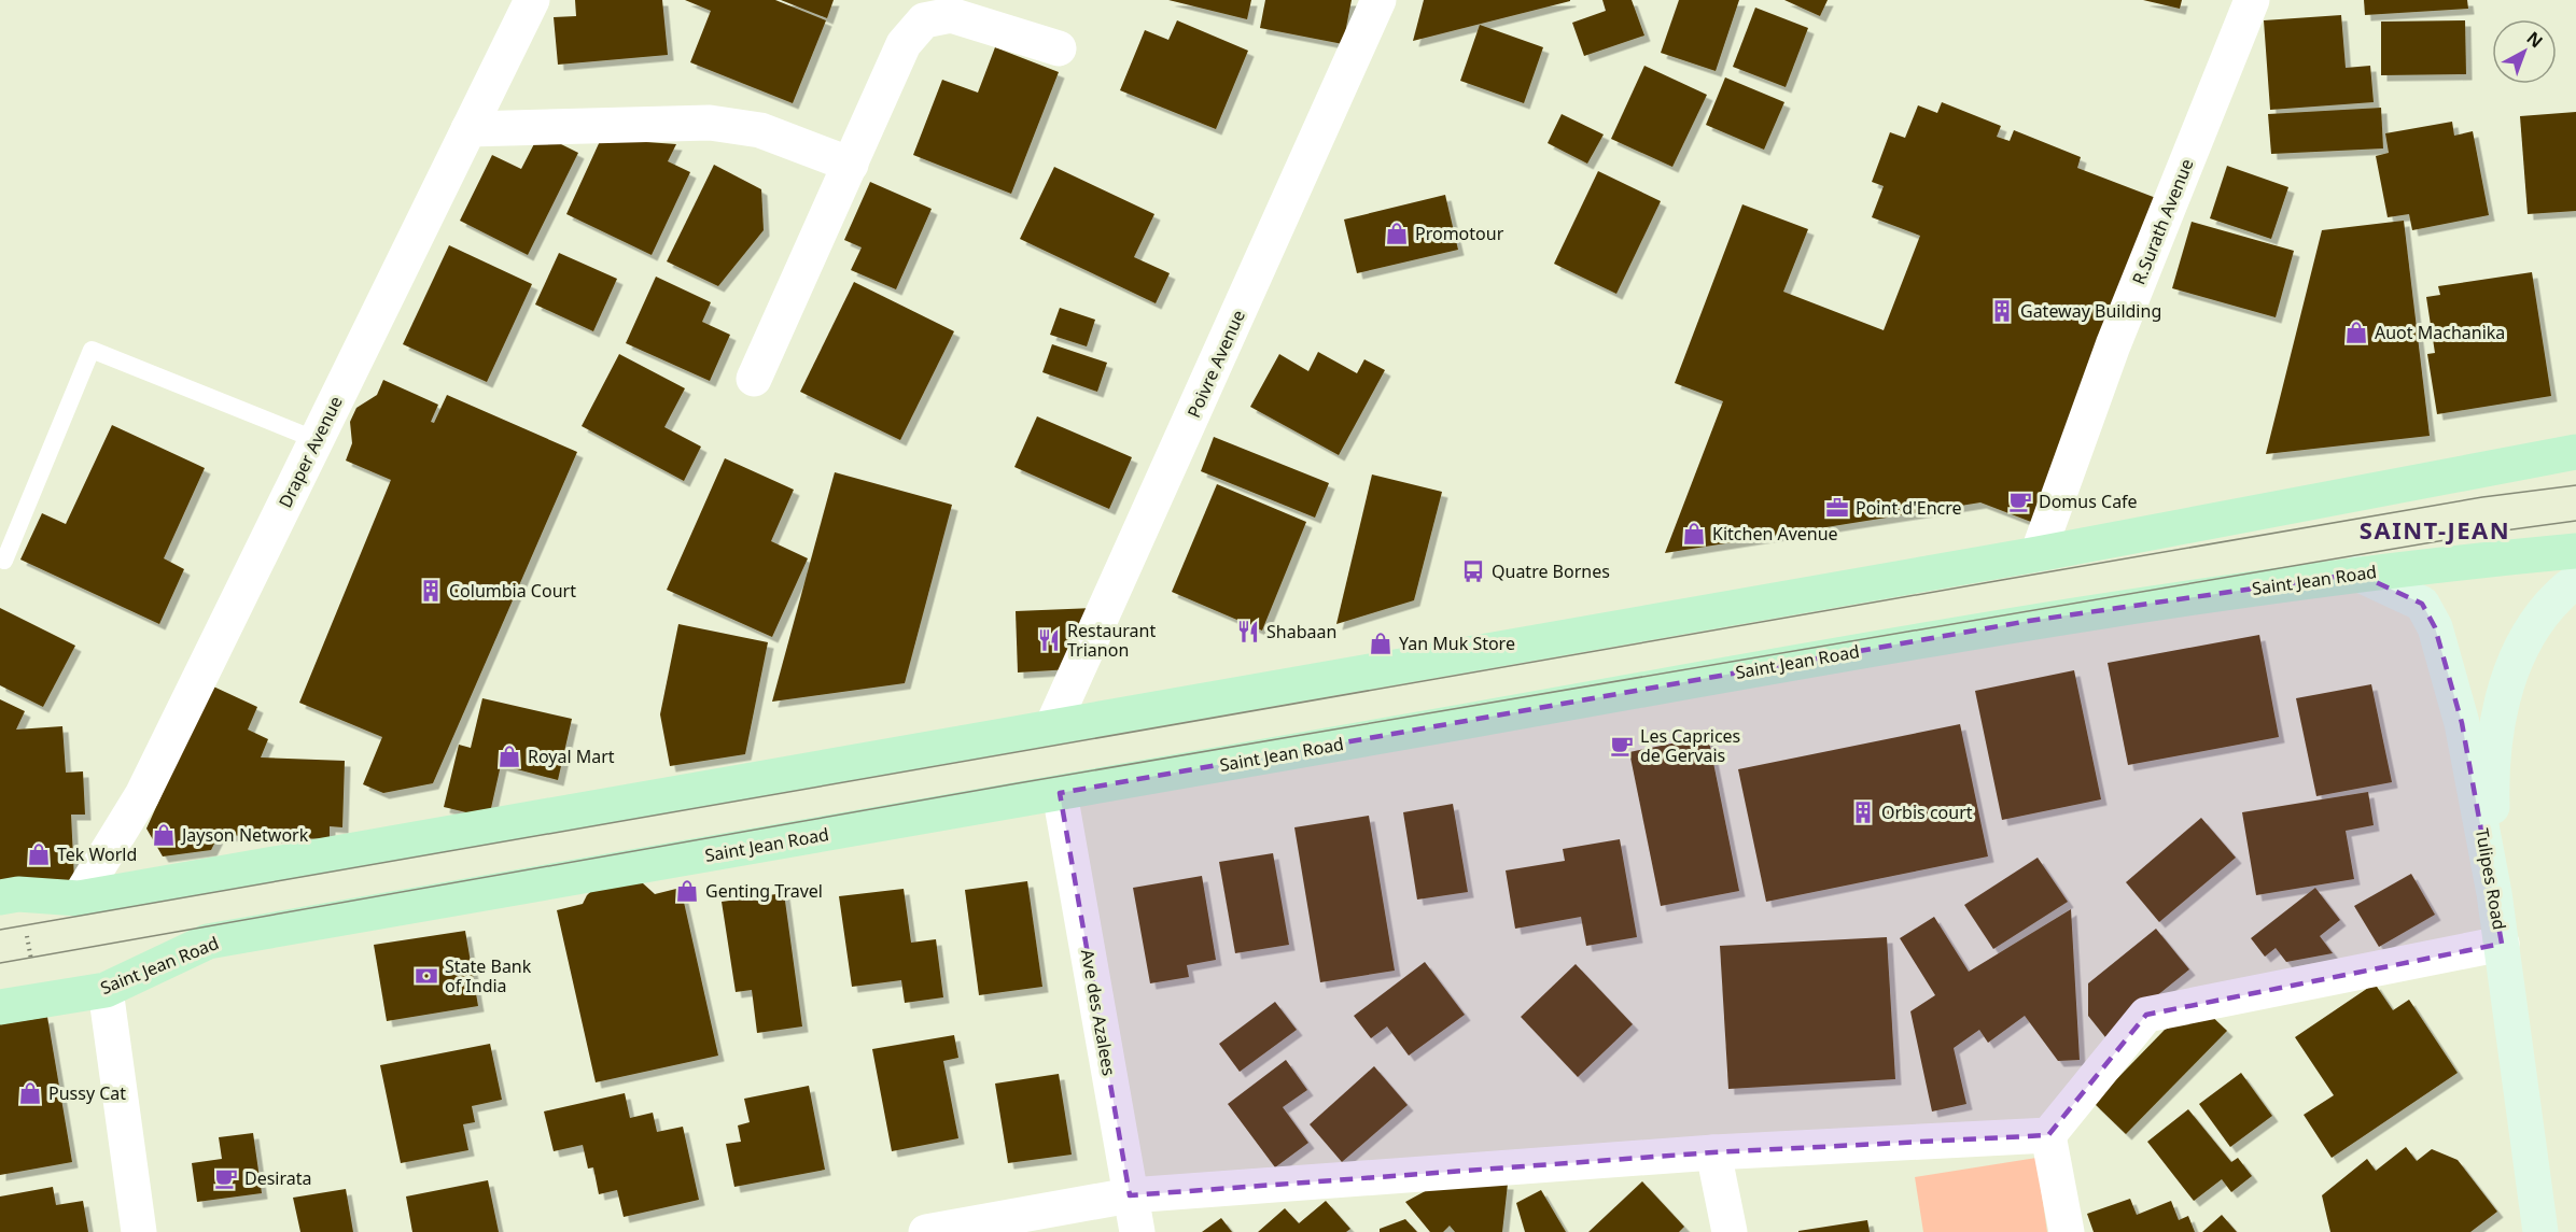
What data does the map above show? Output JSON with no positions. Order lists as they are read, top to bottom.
{
  "streets": {
    "main road": ["Saint Jean Road", "Tulipes Road"],
    "street": [
      "R.Surath Avenue",
      "Poivre Avenue",
      "Draper Avenue",
      "Ave des Azalees"
    ]
  },
  "crossings": [
    ["Saint Jean Road", "Tulipes Road"],
    ["Saint Jean Road", "Ave des Azalees"]
  ],
  "districts": ["SAINT-JEAN"],
  "places": {
    "shop": [
      "Promotour",
      "Auot Machanika",
      "Kitchen Avenue",
      "Yan Muk Store",
      "Royal Mart",
      "Jayson Network",
      "Tek World",
      "Genting Travel",
      "Pussy Cat"
    ],
    "building": ["Gateway Building", "Columbia Court", "Orbis court"],
    "cafe": ["Domus Cafe", "Les Caprices de Gervais", "Desirata"],
    "office": ["Point d'Encre"],
    "bus stop": ["Quatre Bornes"],
    "restaurant": ["Shabaan", "Restaurant Trianon"],
    "bank": ["State Bank of India"]
  },
  "north": "top right"
}
